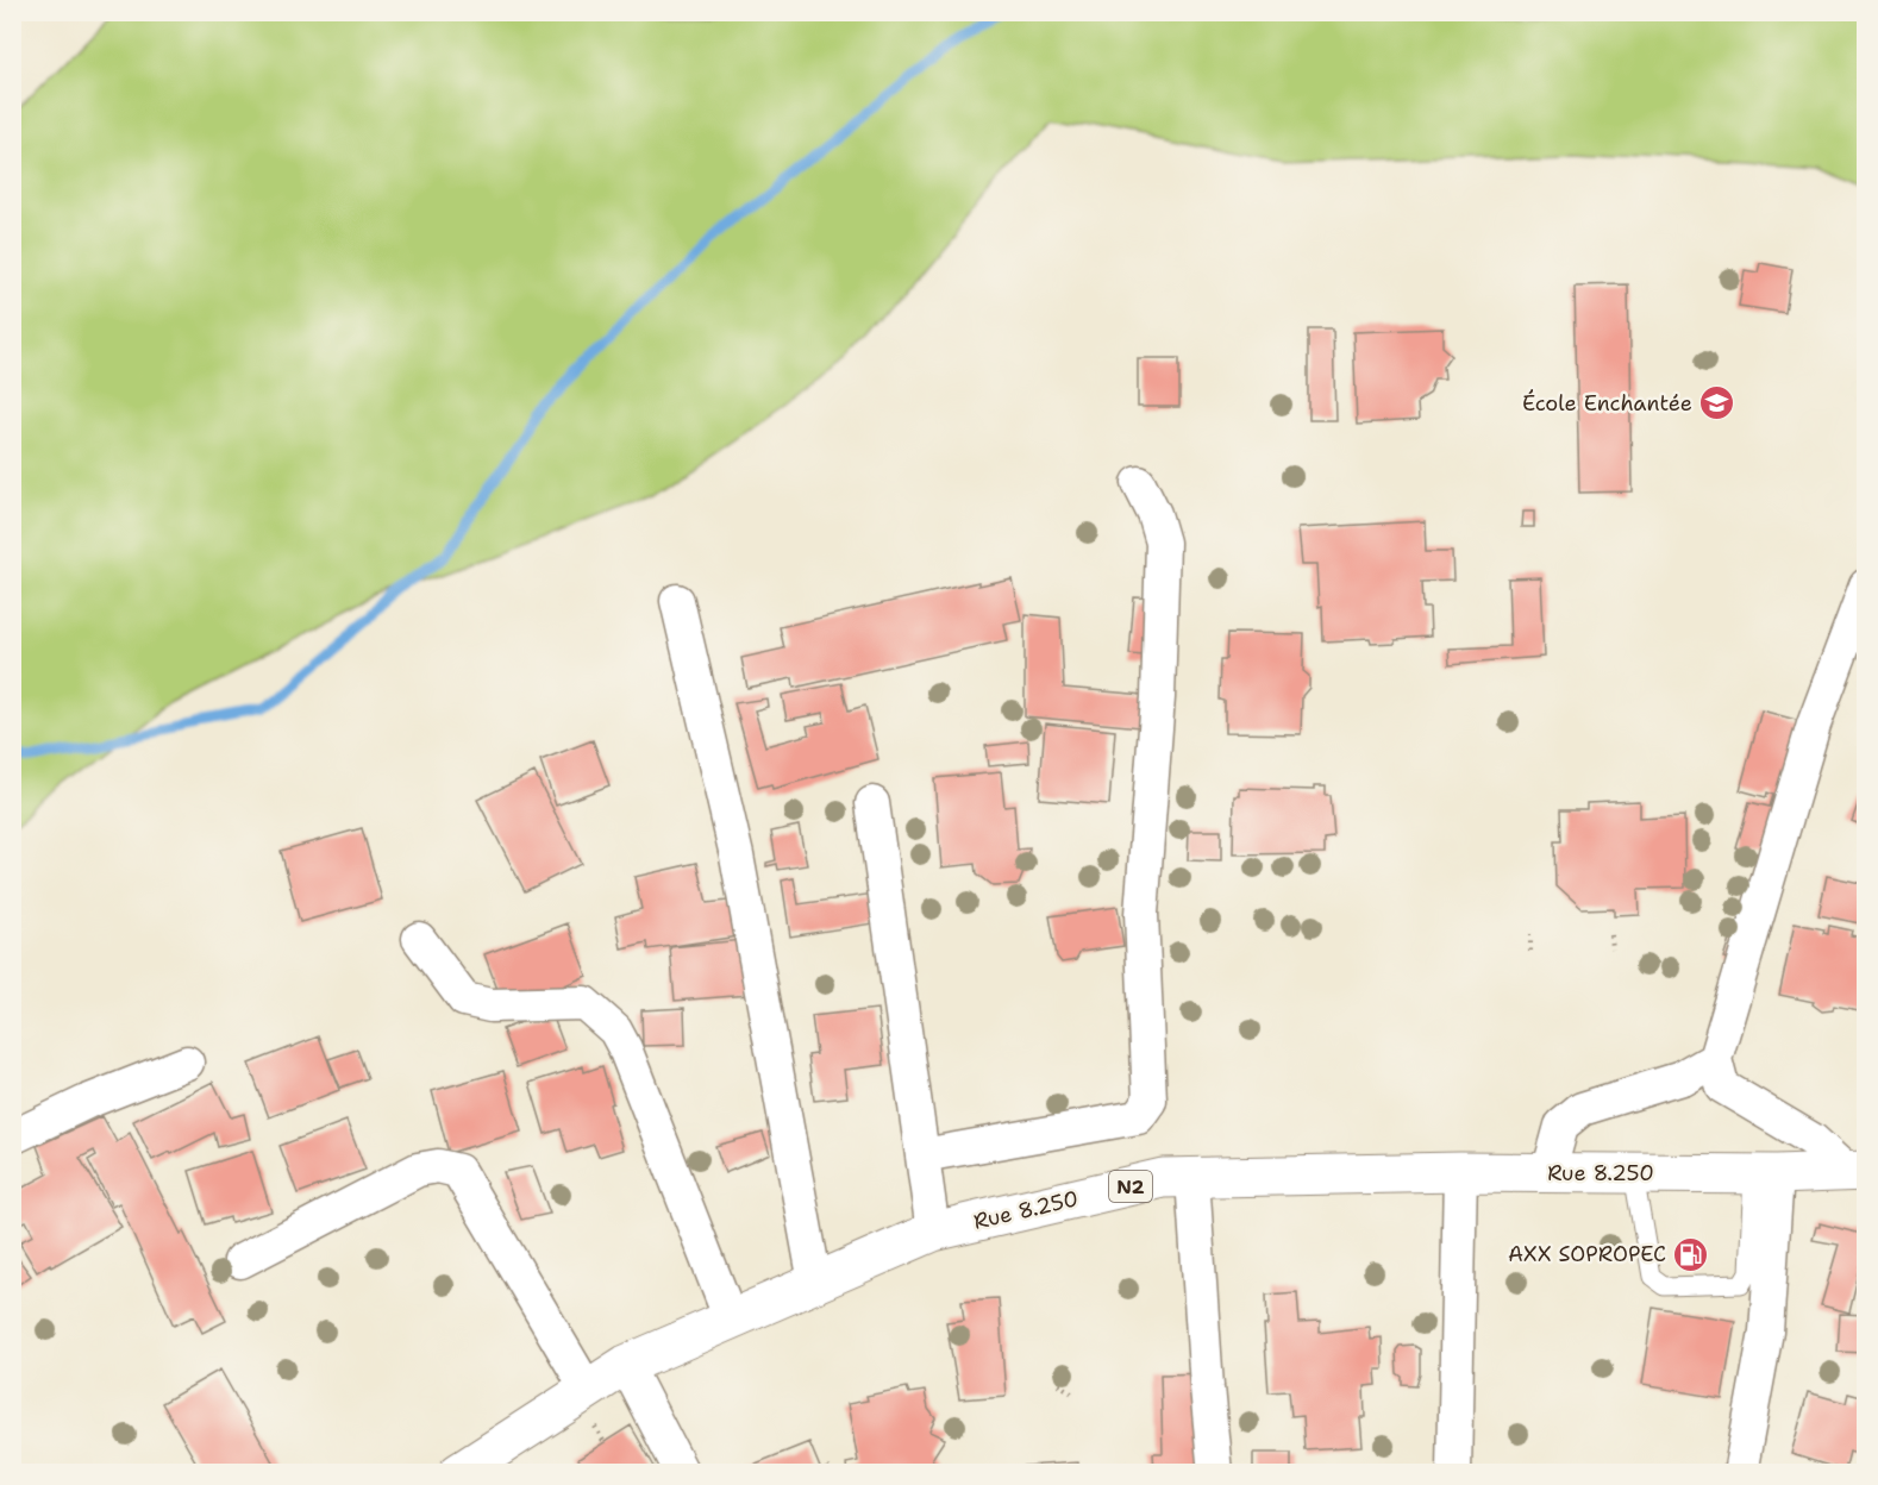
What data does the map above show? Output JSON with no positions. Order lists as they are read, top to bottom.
{
  "streets": {
    "highway": ["Rue 8.250", "N2"]
  },
  "places": {
    "school or university": ["École Enchantée"],
    "fuel station": ["AXX SOPROPEC"]
  }
}
